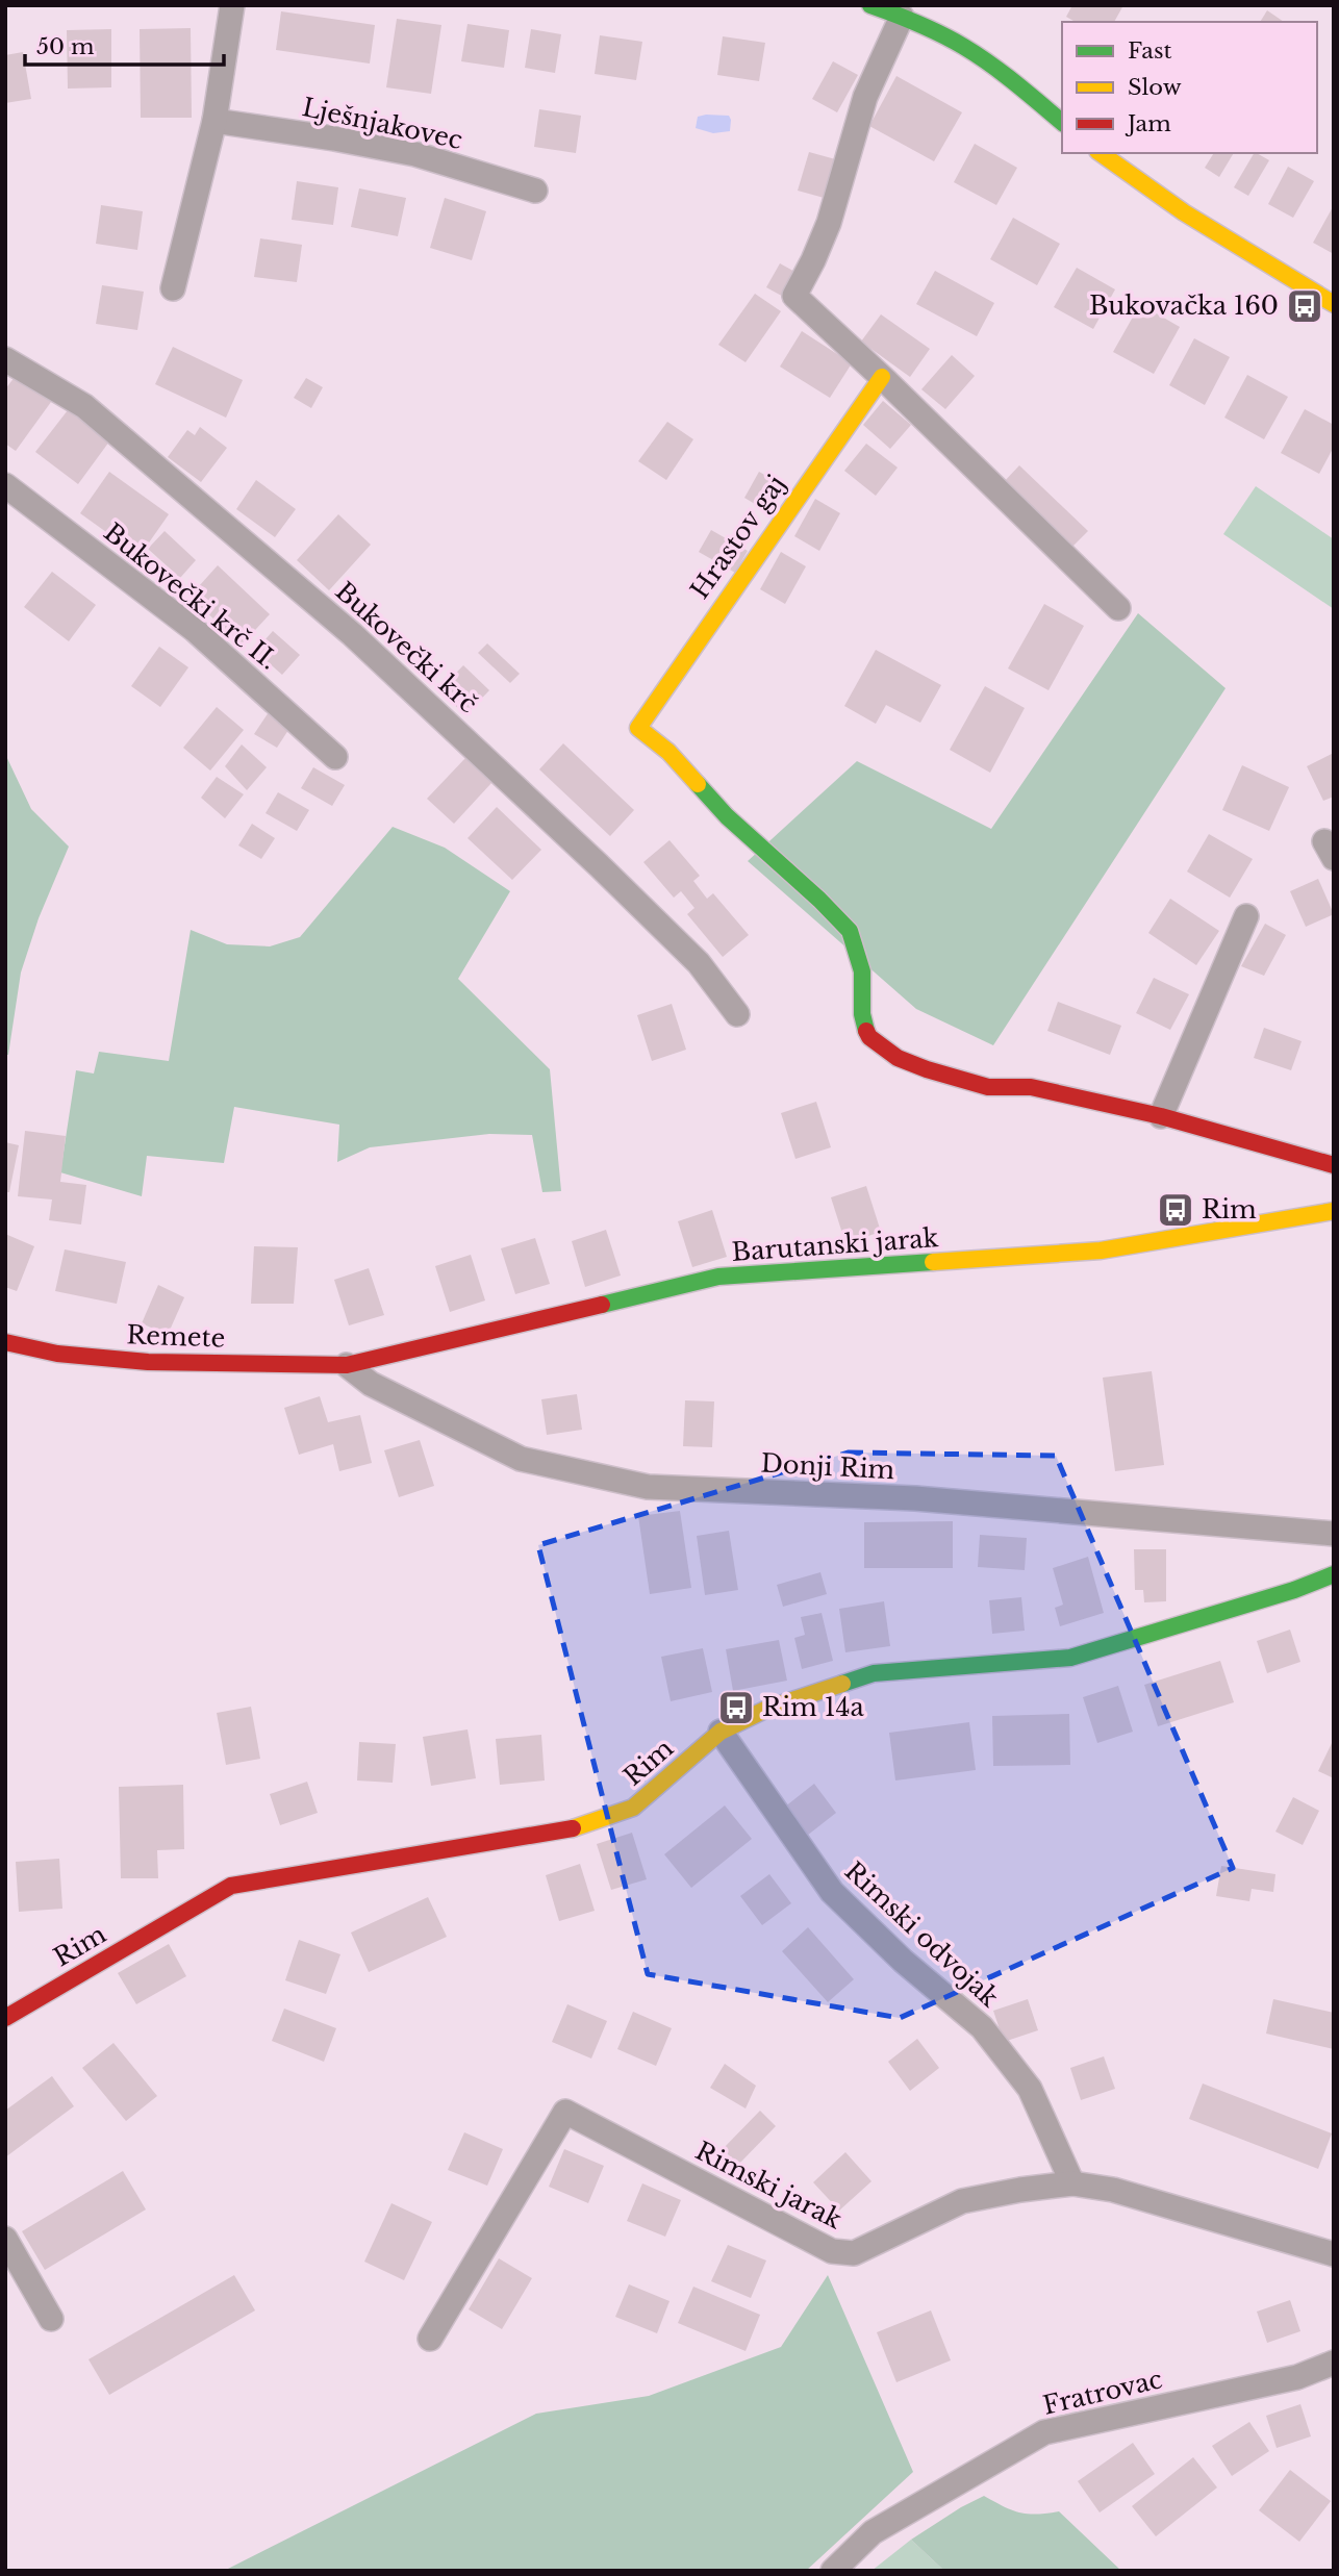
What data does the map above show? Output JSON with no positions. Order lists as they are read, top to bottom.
{
  "streets": {
    "street": [
      "Lješnjakovec",
      "Hrastov gaj",
      "Bukovečki krč II.",
      "Bukovečki krč",
      "Barutanski jarak",
      "Remete",
      "Donji Rim",
      "Rim",
      "Rimski odvojak",
      "Rimski jarak",
      "Fratrovac"
    ]
  },
  "crossings": [
    ["Barutanski jarak", "Remete"],
    ["Barutanski jarak", "Donji Rim"],
    ["Remete", "Donji Rim"],
    ["Rim", "Rimski odvojak"],
    ["Rimski odvojak", "Rimski jarak"]
  ],
  "places": {
    "bus stop": ["Bukovačka 160", "Rim", "Rim 14a"]
  },
  "legend": ["Fast", "Slow", "Jam"],
  "scale_bar": "50 m"
}
